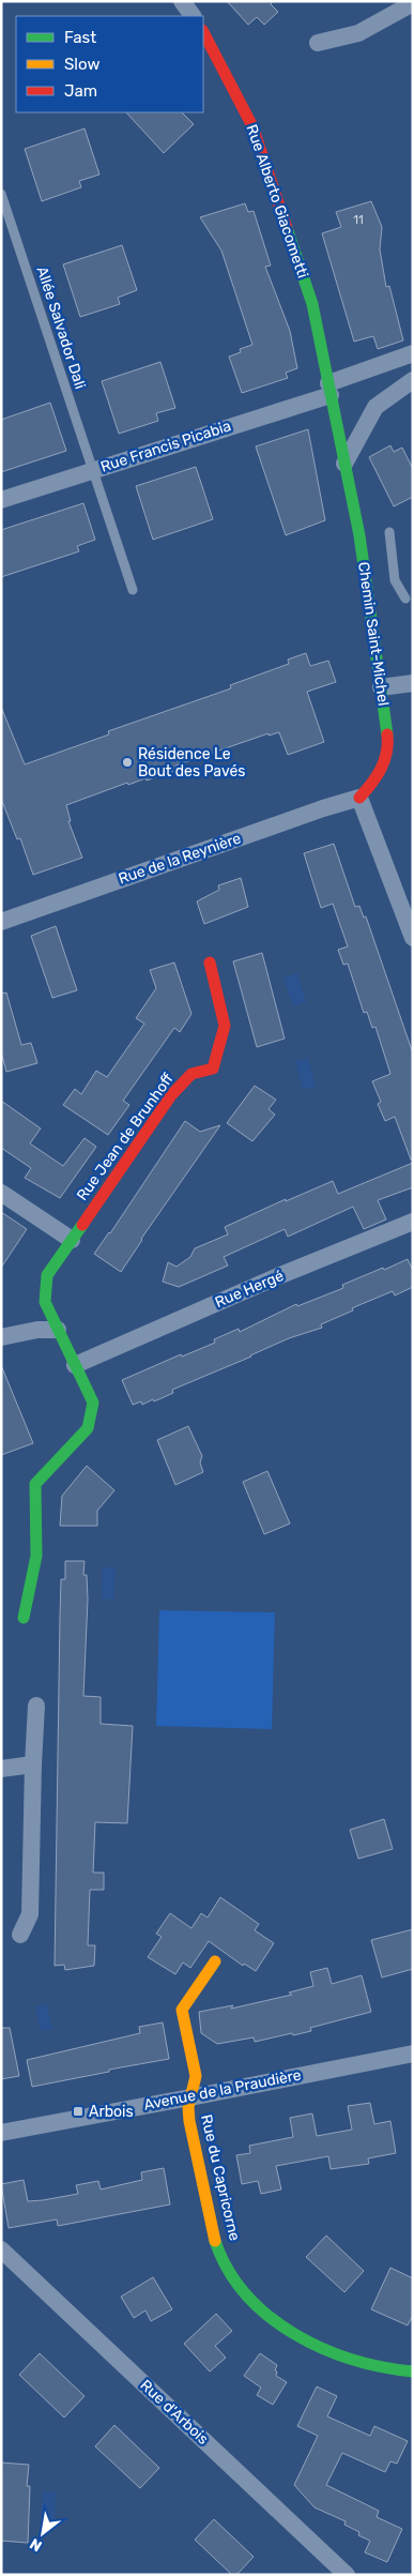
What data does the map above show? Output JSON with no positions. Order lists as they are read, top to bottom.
{
  "streets": {
    "street": [
      "Rue Alberto Giacometti",
      "Rue Francis Picabia",
      "Chemin Saint-Michel",
      "Rue de la Reynière",
      "Rue Jean de Brunhoff",
      "Rue Hergé",
      "Avenue de la Praudière",
      "Rue du Capricorne",
      "Rue d'Arbois"
    ],
    "lane": ["Allée Salvador Dali"]
  },
  "crossings": [
    ["Rue Alberto Giacometti", "Rue Francis Picabia"],
    ["Rue Alberto Giacometti", "Chemin Saint-Michel"],
    ["Allée Salvador Dali", "Rue Francis Picabia"],
    ["Rue Francis Picabia", "Chemin Saint-Michel"],
    ["Chemin Saint-Michel", "Rue de la Reynière"],
    ["Avenue de la Praudière", "Rue du Capricorne"]
  ],
  "places": {
    "other": ["Résidence Le Bout des Pavés"],
    "transit": ["Arbois"]
  },
  "house_numbers": ["11"],
  "legend": ["Fast", "Slow", "Jam"],
  "north": "bottom left"
}
